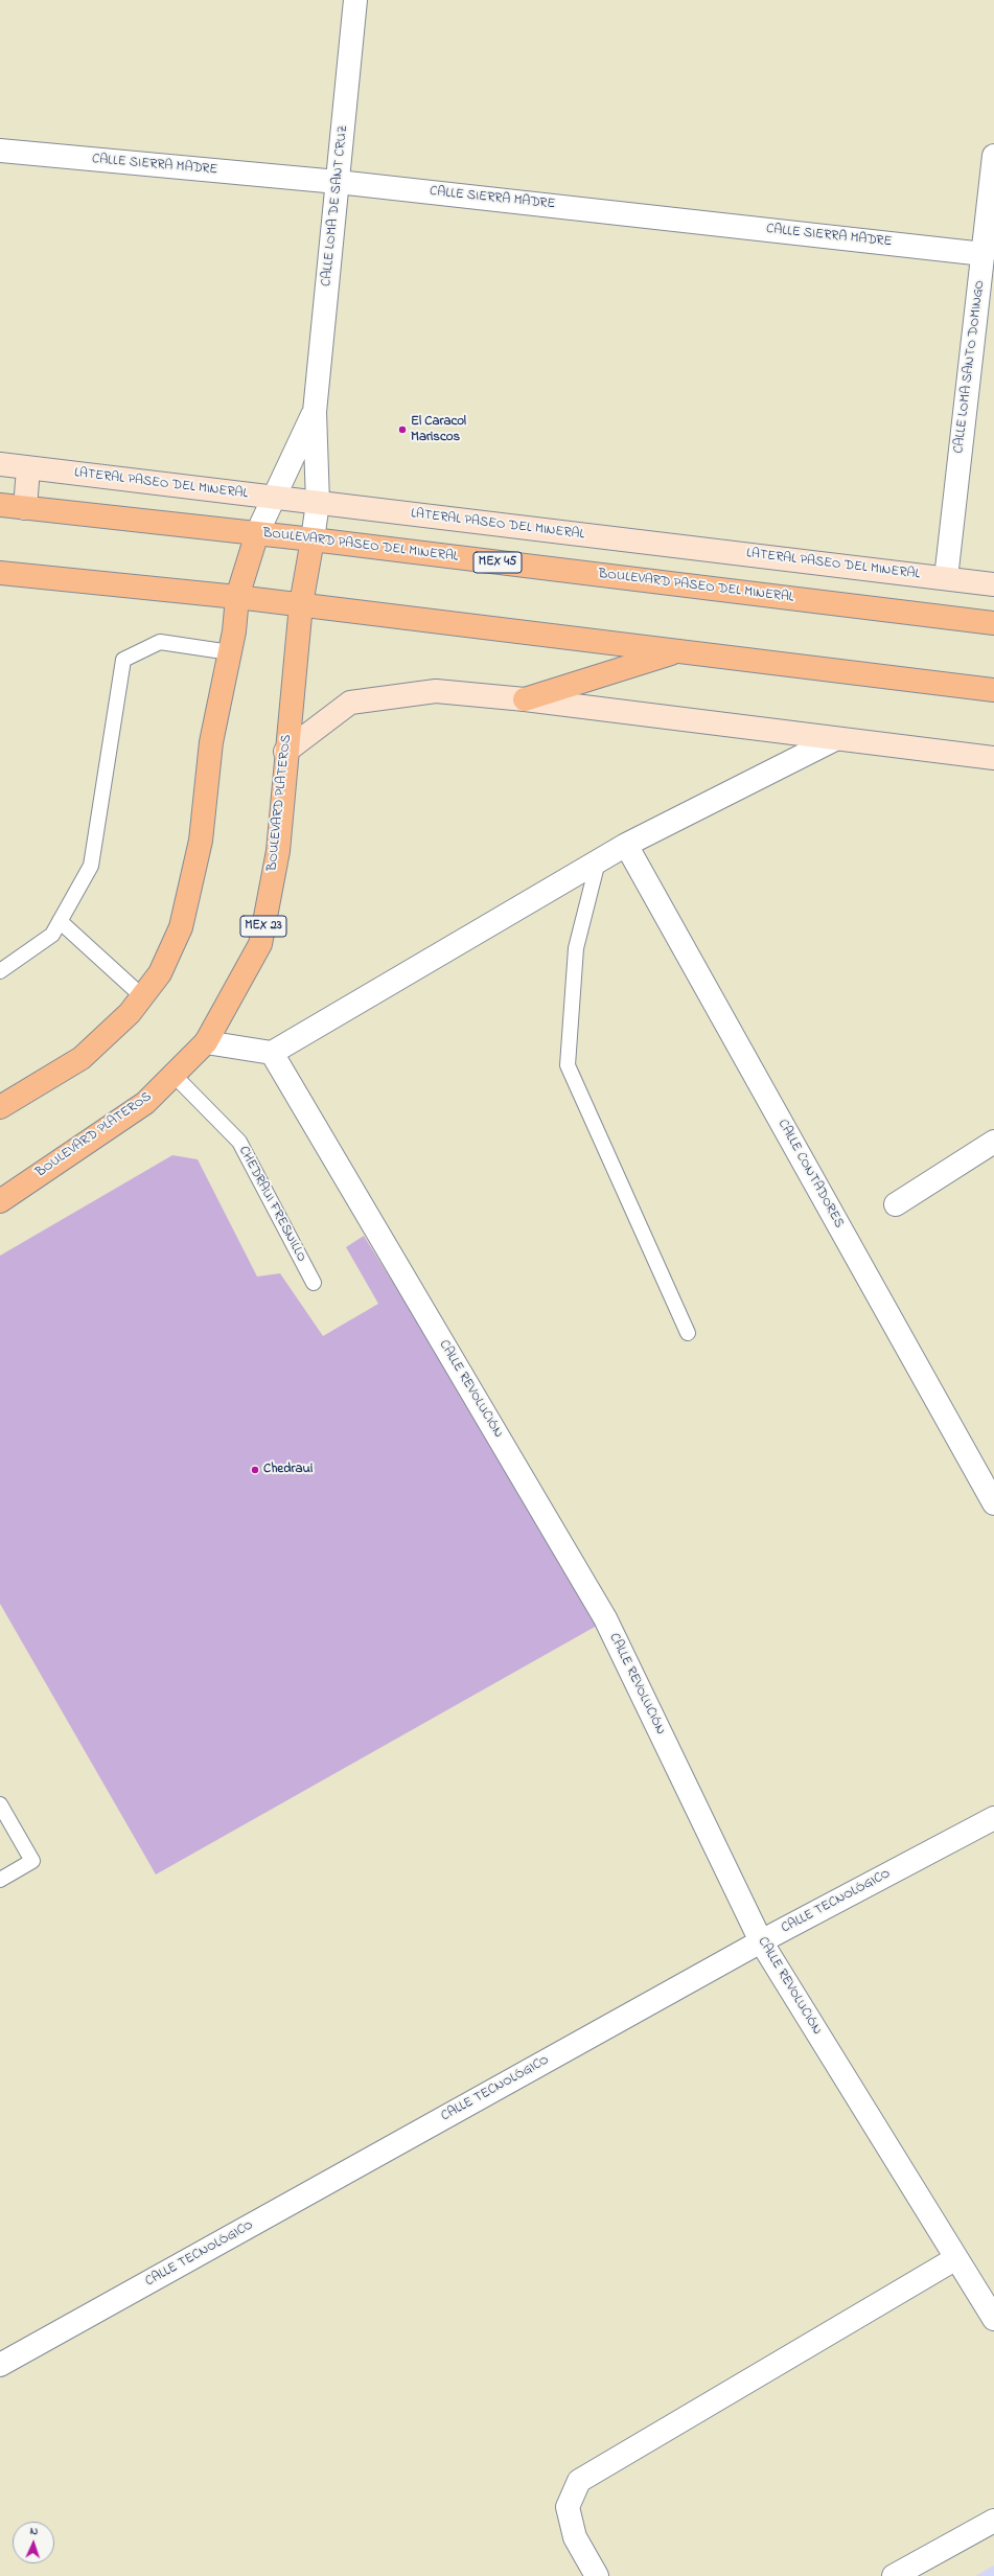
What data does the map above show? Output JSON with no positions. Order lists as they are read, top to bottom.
{
  "streets": {
    "main road": [
      "BOULEVARD PASEO DEL MINERAL",
      "MEX 45",
      "BOULEVARD PLATEROS",
      "MEX 23"
    ],
    "street": [
      "CALLE SIERRA MADRE",
      "CALLE LOMA DE SANT CRUZ",
      "CALLE LOMA SANTO DOMINGO",
      "LATERAL PASEO DEL MINERAL",
      "CALLE CONTADORES",
      "CALLE REVOLUCIÓN",
      "CALLE TECNOLÓGICO"
    ],
    "lane": ["CHEDRAUI FRESNILLO"]
  },
  "crossings": [
    ["CALLE SIERRA MADRE", "CALLE LOMA DE SANT CRUZ"],
    ["CALLE SIERRA MADRE", "CALLE LOMA SANTO DOMINGO"],
    ["CALLE LOMA DE SANT CRUZ", "LATERAL PASEO DEL MINERAL"],
    ["CALLE LOMA DE SANT CRUZ", "BOULEVARD PASEO DEL MINERAL"],
    ["CALLE LOMA DE SANT CRUZ", "BOULEVARD PLATEROS"],
    ["CALLE LOMA SANTO DOMINGO", "LATERAL PASEO DEL MINERAL"],
    ["BOULEVARD PASEO DEL MINERAL", "BOULEVARD PLATEROS"],
    ["BOULEVARD PLATEROS", "CHEDRAUI FRESNILLO"],
    ["CALLE REVOLUCIÓN", "CALLE TECNOLÓGICO"]
  ],
  "places": ["El Caracol Mariscos", "Chedraui"],
  "north": "top"
}
